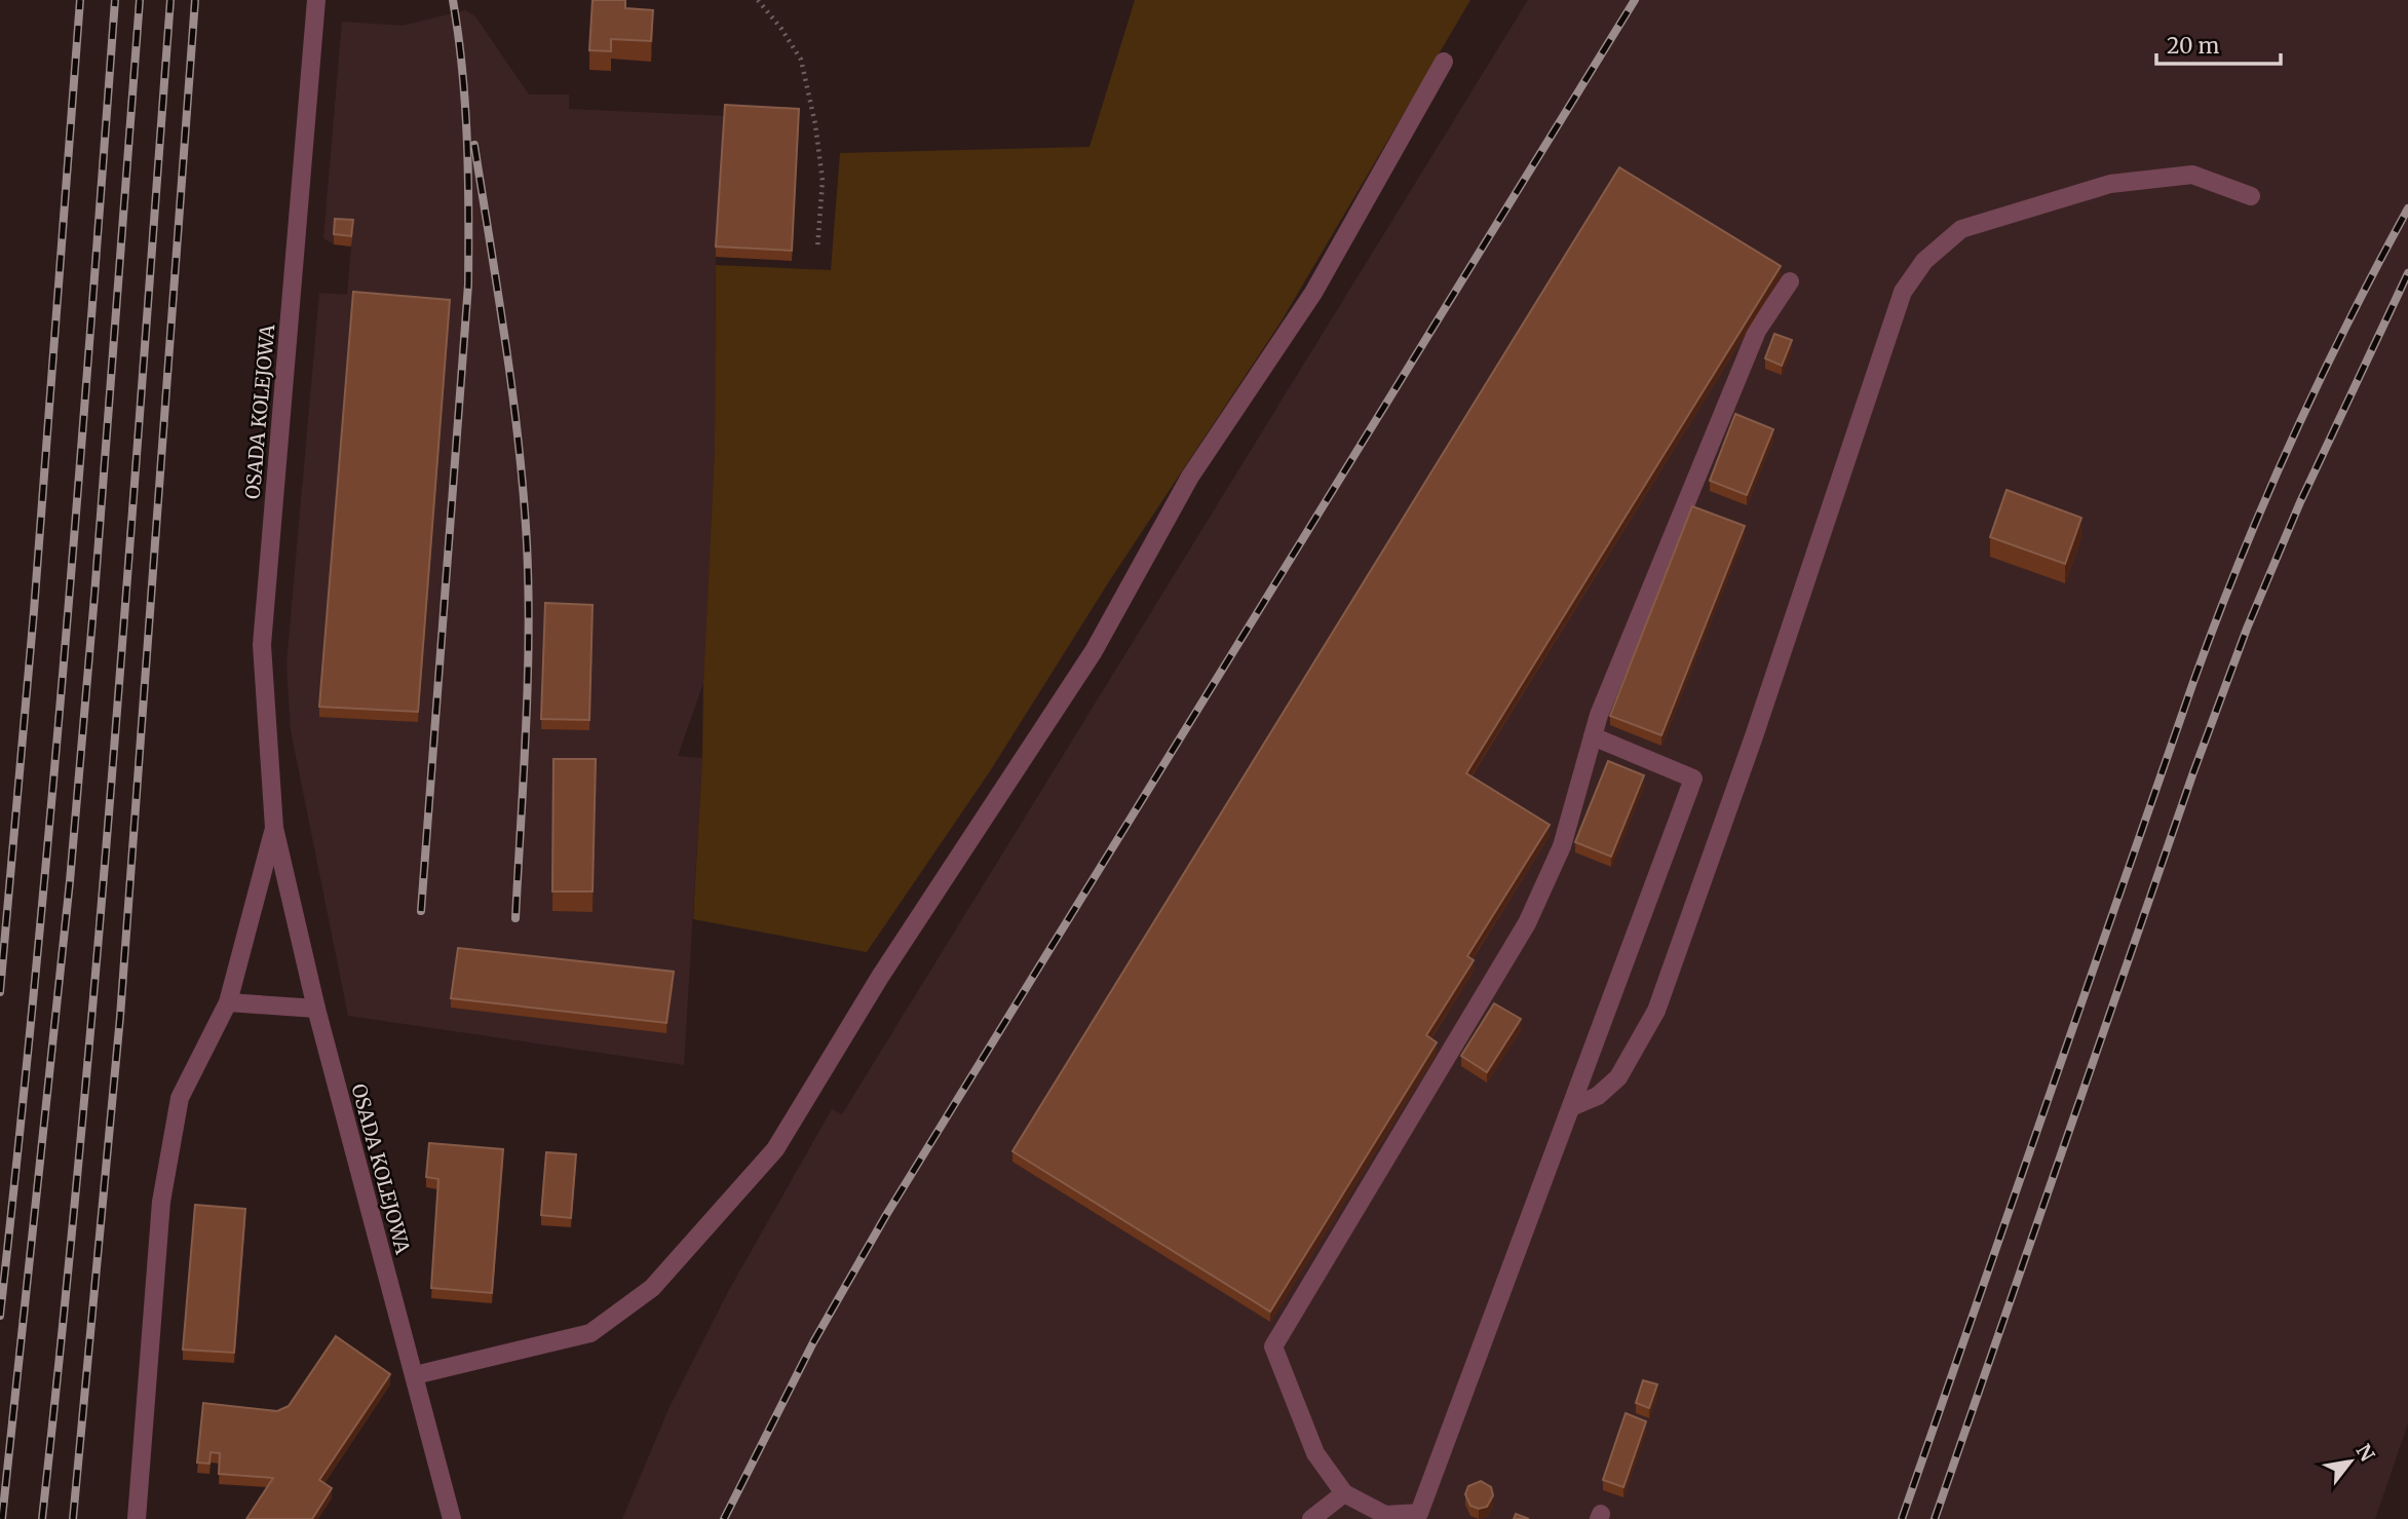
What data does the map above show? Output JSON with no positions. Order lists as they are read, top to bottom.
{
  "streets": {
    "street": ["OSADA KOLEJOWA"]
  },
  "scale_bar": "20 m",
  "north": "top right"
}
